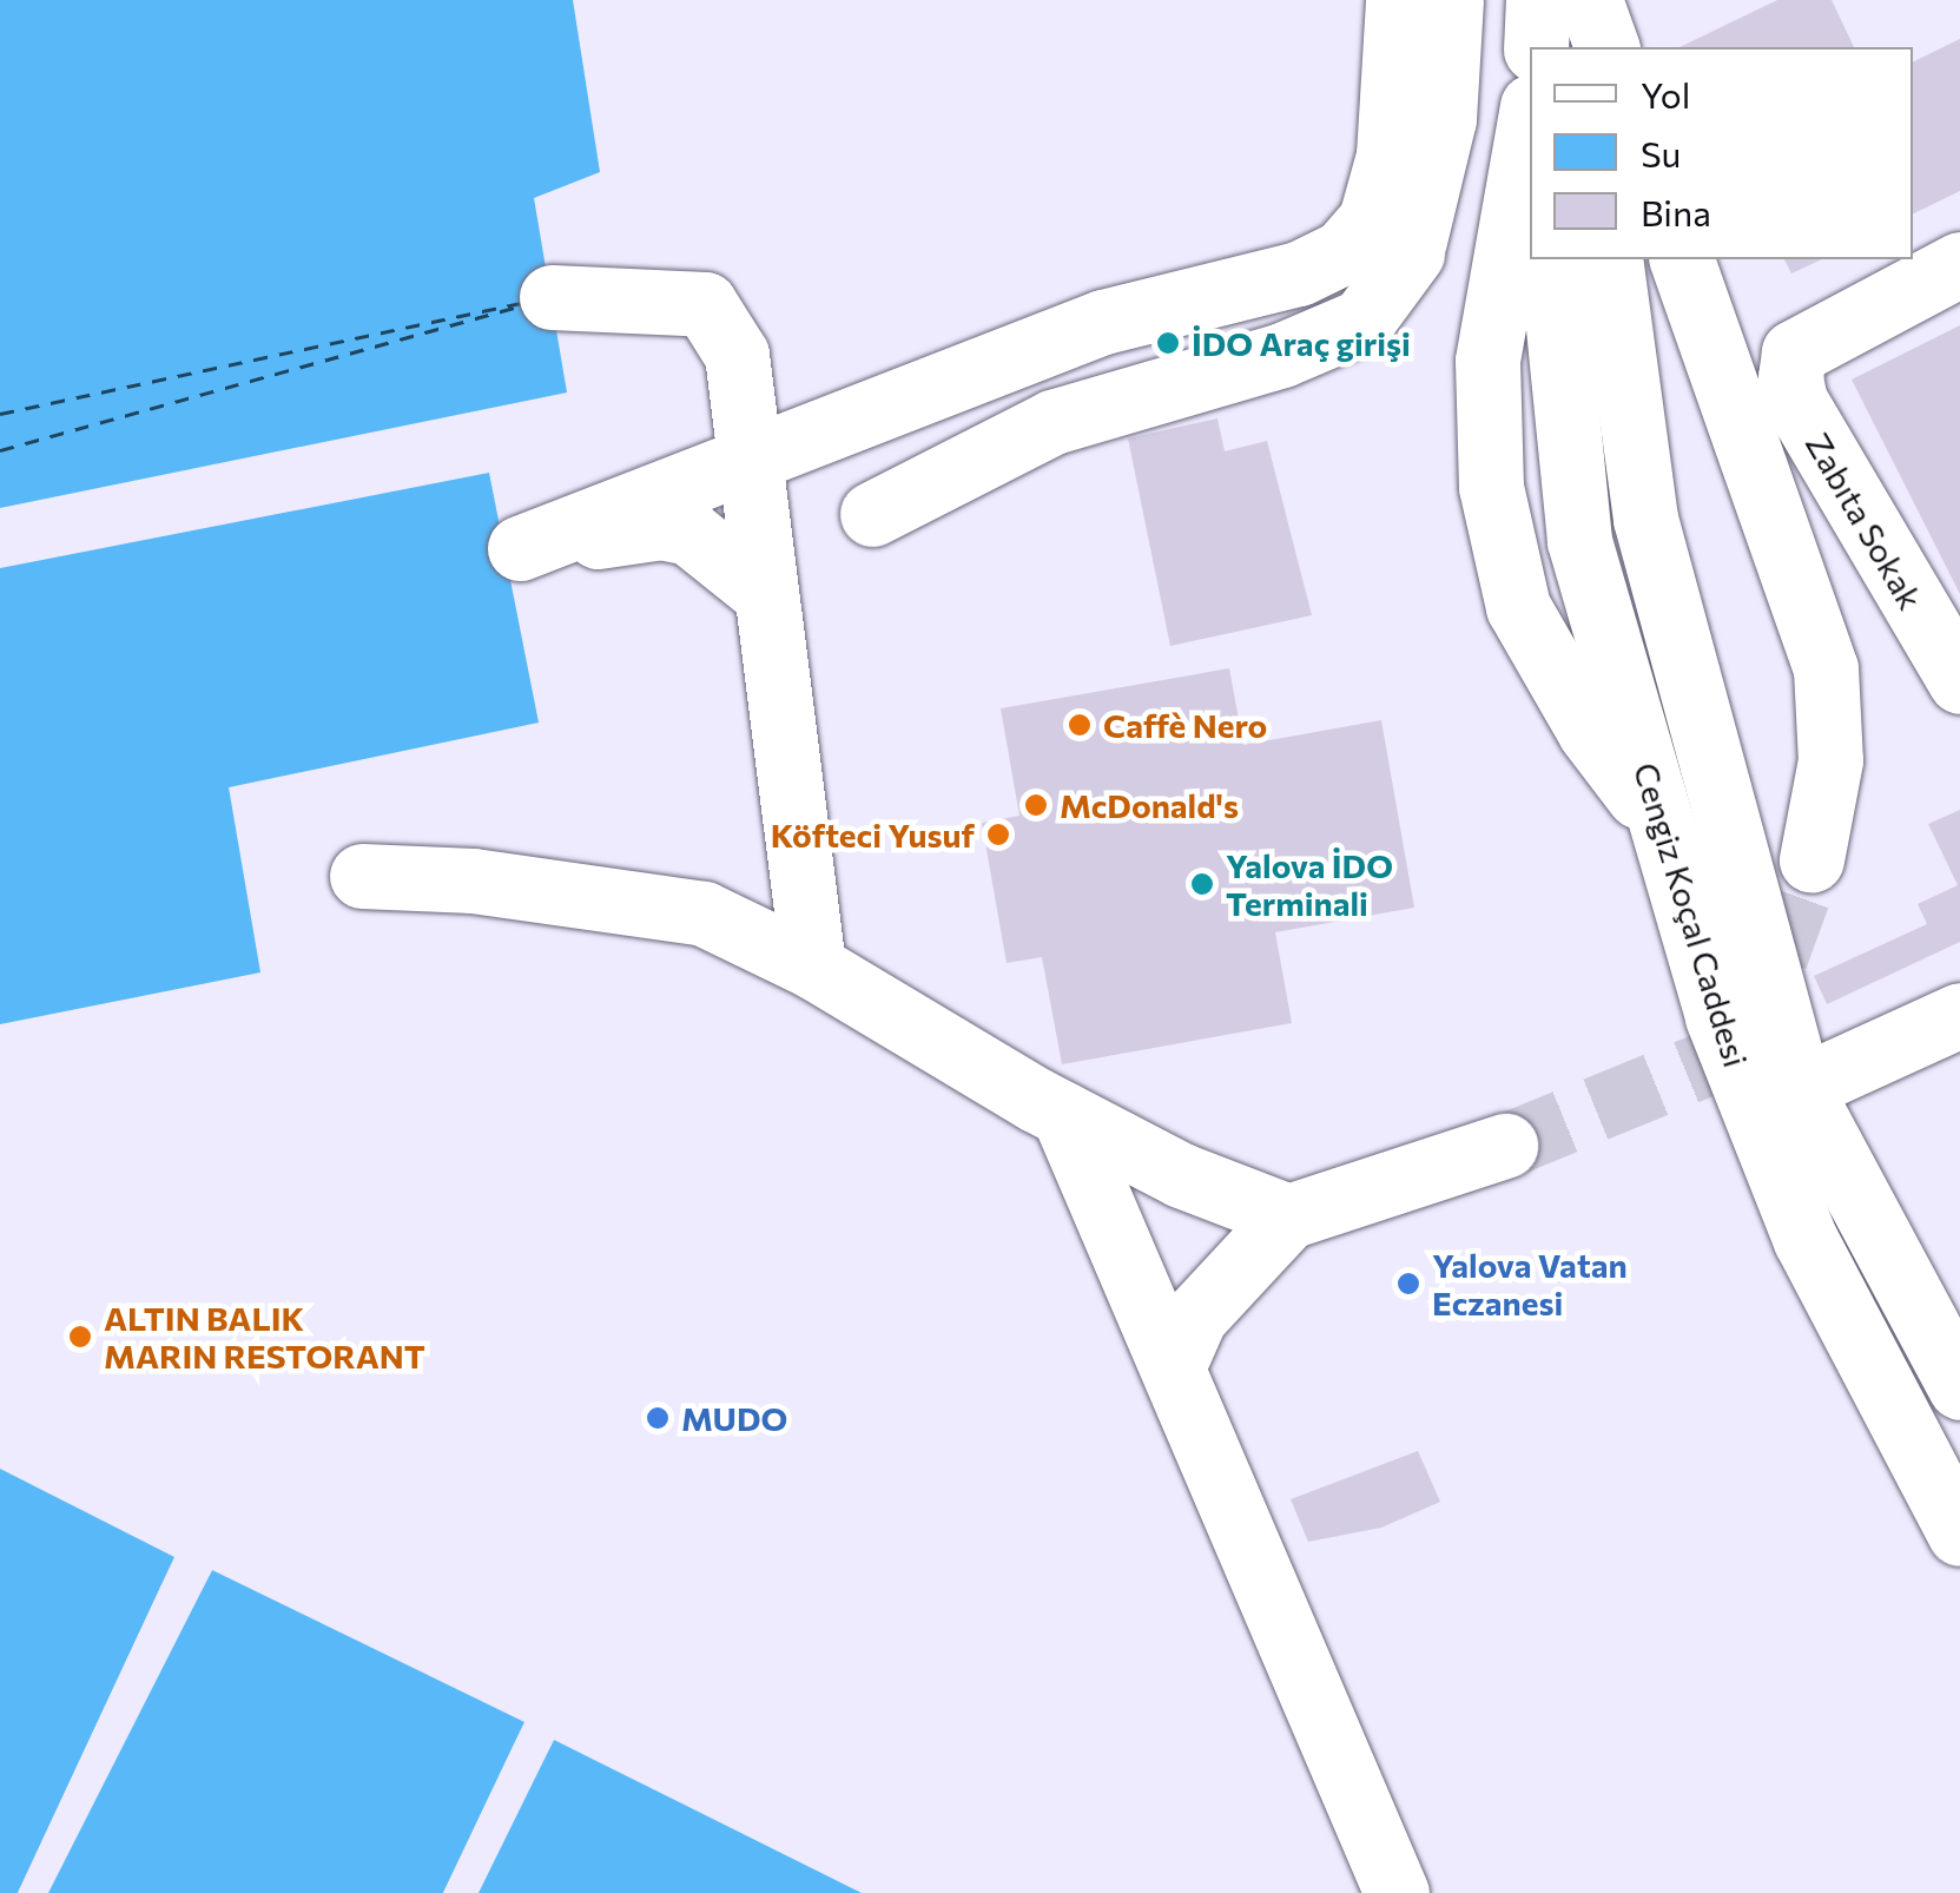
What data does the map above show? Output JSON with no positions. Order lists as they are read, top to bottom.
{
  "streets": {
    "street": ["Zabıta Sokak", "Cengiz Koçal Caddesi"]
  },
  "places": [
    "İDO Araç girişi",
    "Caffè Nero",
    "McDonald's",
    "Köfteci Yusuf",
    "Yalova İDO Terminali",
    "Yalova Vatan Eczanesi",
    "ALTIN BALIK MARIN RESTORANT",
    "MUDO"
  ],
  "legend": ["Yol", "Su", "Bina"]
}
